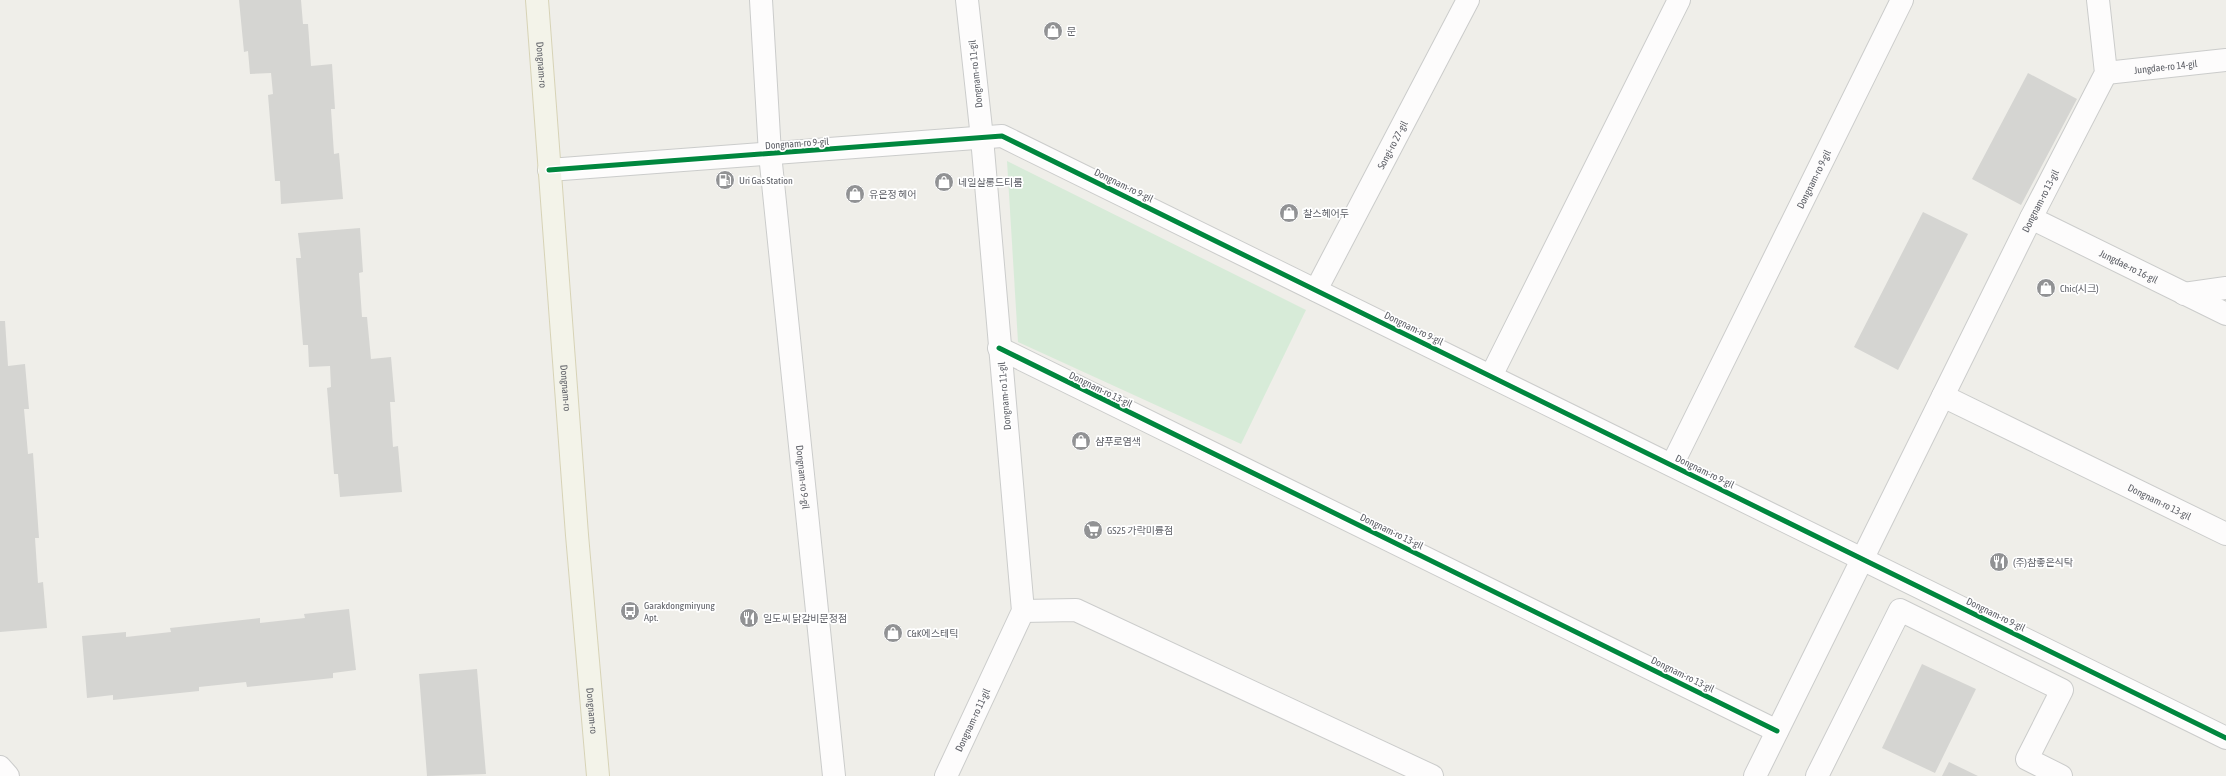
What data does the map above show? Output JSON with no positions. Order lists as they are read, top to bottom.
{
  "streets": {
    "main road": ["Dongnam-ro"],
    "street": [
      "Jungdae-ro 14-gil",
      "Dongnam-ro 11-gil",
      "Dongnam-ro 9-gil",
      "Songi-ro 27-gil",
      "Dongnam-ro 13-gil",
      "Jungdae-ro 16-gil"
    ]
  },
  "crossings": [
    ["Dongnam-ro", "Dongnam-ro 9-gil"],
    ["Jungdae-ro 14-gil", "Dongnam-ro 13-gil"],
    ["Dongnam-ro 11-gil", "Dongnam-ro 9-gil"],
    ["Dongnam-ro 11-gil", "Dongnam-ro 13-gil"],
    ["Dongnam-ro 9-gil", "Songi-ro 27-gil"],
    ["Dongnam-ro 9-gil", "Dongnam-ro 13-gil"],
    ["Dongnam-ro 13-gil", "Jungdae-ro 16-gil"]
  ],
  "places": {
    "shop": [
      "문",
      "네일살롱드티룸",
      "유은정 헤어",
      "찰스헤어두",
      "Chic(시크)",
      "샴푸로염색",
      "C&K에스테틱"
    ],
    "fuel station": ["Uri Gas Station"],
    "supermarket": ["GS25 가락미륭점"],
    "restaurant": ["(주)참좋은식탁", "일도씨 닭갈비문정점"],
    "bus stop": ["Garakdongmiryung Apt."]
  }
}
